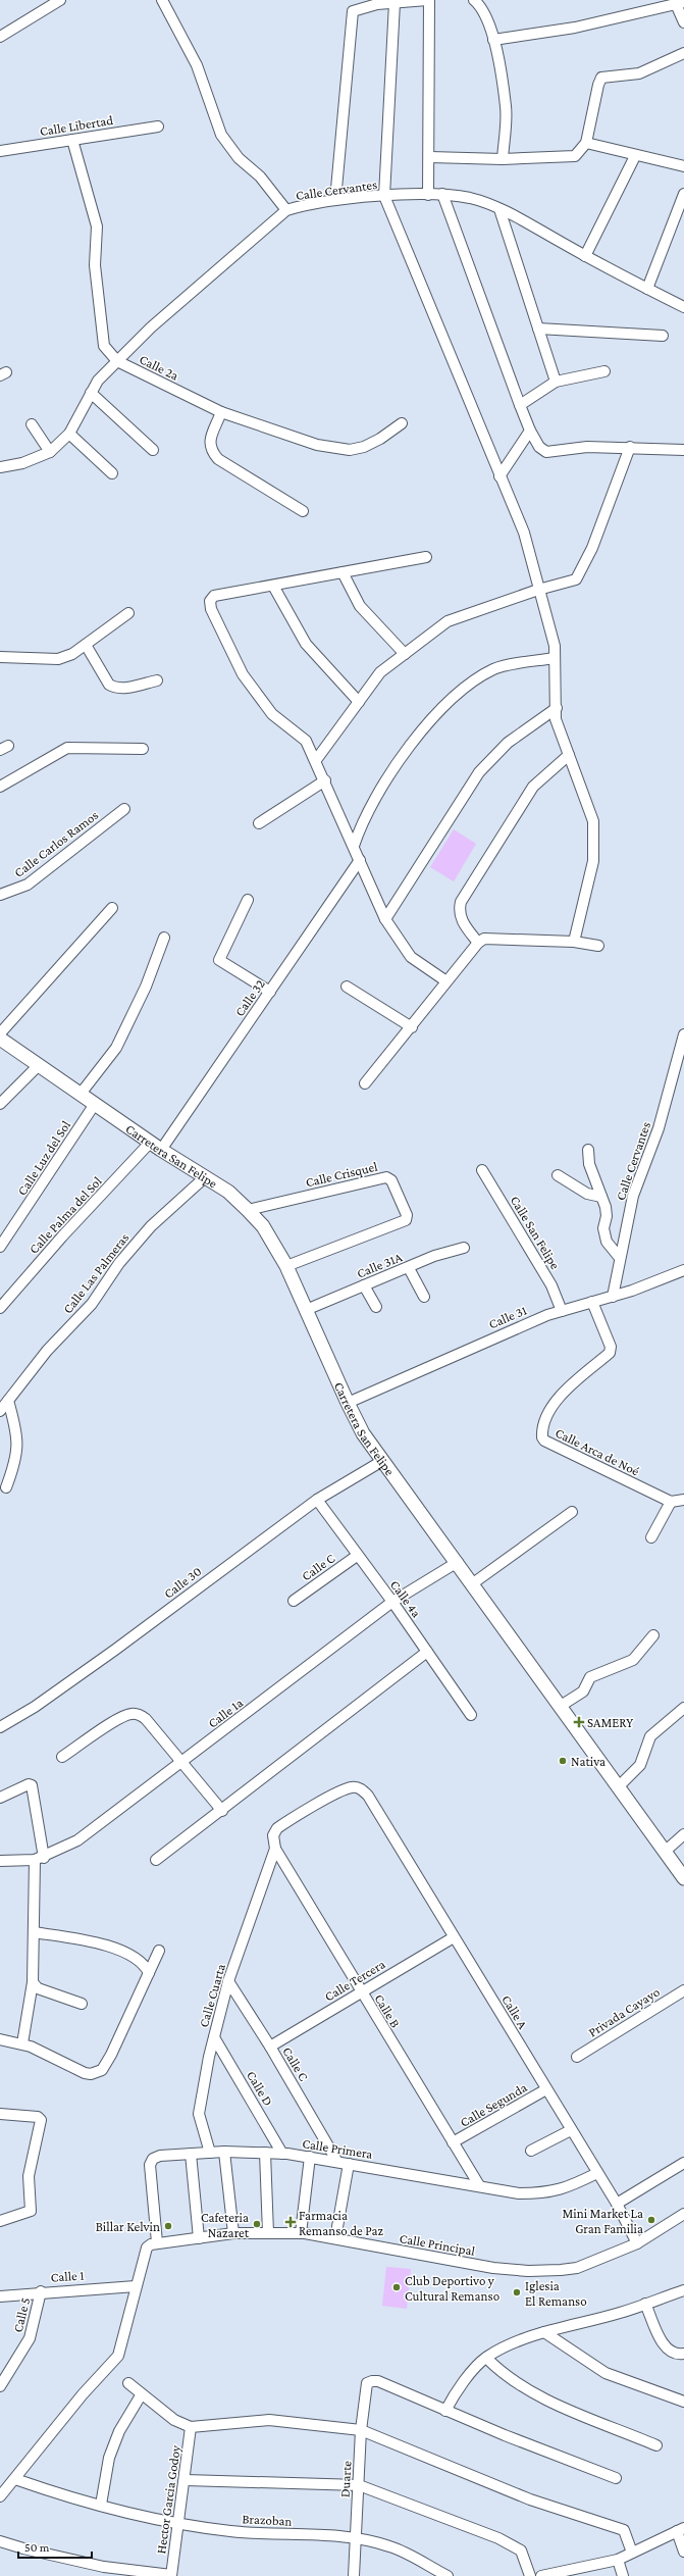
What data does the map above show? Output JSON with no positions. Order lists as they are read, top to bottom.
{
  "streets": {
    "main road": ["Carretera San Felipe"],
    "street": [
      "Calle Libertad",
      "Calle Cervantes",
      "Calle 2a",
      "Calle Carlos Ramos",
      "Calle 32",
      "Calle Luz del Sol",
      "Calle Crisquel",
      "Calle Palma del Sol",
      "Calle San Felipe",
      "Calle 31A",
      "Calle Las Palmeras",
      "Calle 31",
      "Calle Arca de Noé",
      "Calle C",
      "Calle 30",
      "Calle 4a",
      "Calle 1a",
      "Calle Tercera",
      "Calle Cuarta",
      "Calle B",
      "Calle A",
      "Privada Cayayo",
      "Calle D",
      "Calle Segunda",
      "Calle Primera",
      "Calle Principal",
      "Calle 1",
      "Calle 5",
      "Duarte",
      "Hector Garcia Godoy",
      "Brazoban"
    ]
  },
  "crossings": [
    ["Calle Libertad", "Calle 2a"],
    ["Calle Cervantes", "Calle 2a"],
    ["Calle Cervantes", "Calle 31"],
    ["Calle 32", "Carretera San Felipe"],
    ["Calle 32", "Calle Palma del Sol"],
    ["Carretera San Felipe", "Calle Luz del Sol"],
    ["Carretera San Felipe", "Calle Crisquel"],
    ["Carretera San Felipe", "Calle Palma del Sol"],
    ["Carretera San Felipe", "Calle 31A"],
    ["Carretera San Felipe", "Calle Las Palmeras"],
    ["Carretera San Felipe", "Calle 31"],
    ["Carretera San Felipe", "Calle 30"],
    ["Carretera San Felipe", "Calle 1a"],
    ["Calle San Felipe", "Calle 31"],
    ["Calle 31", "Calle Arca de Noé"],
    ["Calle C", "Calle 4a"],
    ["Calle C", "Calle Tercera"],
    ["Calle C", "Calle Cuarta"],
    ["Calle C", "Calle Primera"],
    ["Calle 30", "Calle 4a"],
    ["Calle 4a", "Calle 1a"],
    ["Calle Tercera", "Calle B"],
    ["Calle Tercera", "Calle A"],
    ["Calle Cuarta", "Calle B"],
    ["Calle Cuarta", "Calle A"],
    ["Calle Cuarta", "Calle D"],
    ["Calle Cuarta", "Calle Primera"],
    ["Calle B", "Calle Segunda"],
    ["Calle B", "Calle Primera"],
    ["Calle A", "Calle Segunda"],
    ["Calle A", "Calle Primera"],
    ["Calle A", "Calle Principal"],
    ["Calle D", "Calle Primera"],
    ["Calle Primera", "Calle Principal"],
    ["Calle 1", "Calle 5"],
    ["Duarte", "Brazoban"],
    ["Hector Garcia Godoy", "Brazoban"]
  ],
  "places": {
    "health": ["SAMERY", "Farmacia Remanso de Paz"],
    "other": [
      "Nativa",
      "Mini Market La Gran Familia",
      "Cafeteria Nazaret",
      "Billar Kelvin",
      "Club Deportivo y Cultural Remanso",
      "Iglesia El Remanso"
    ]
  },
  "scale_bar": "50 m"
}
